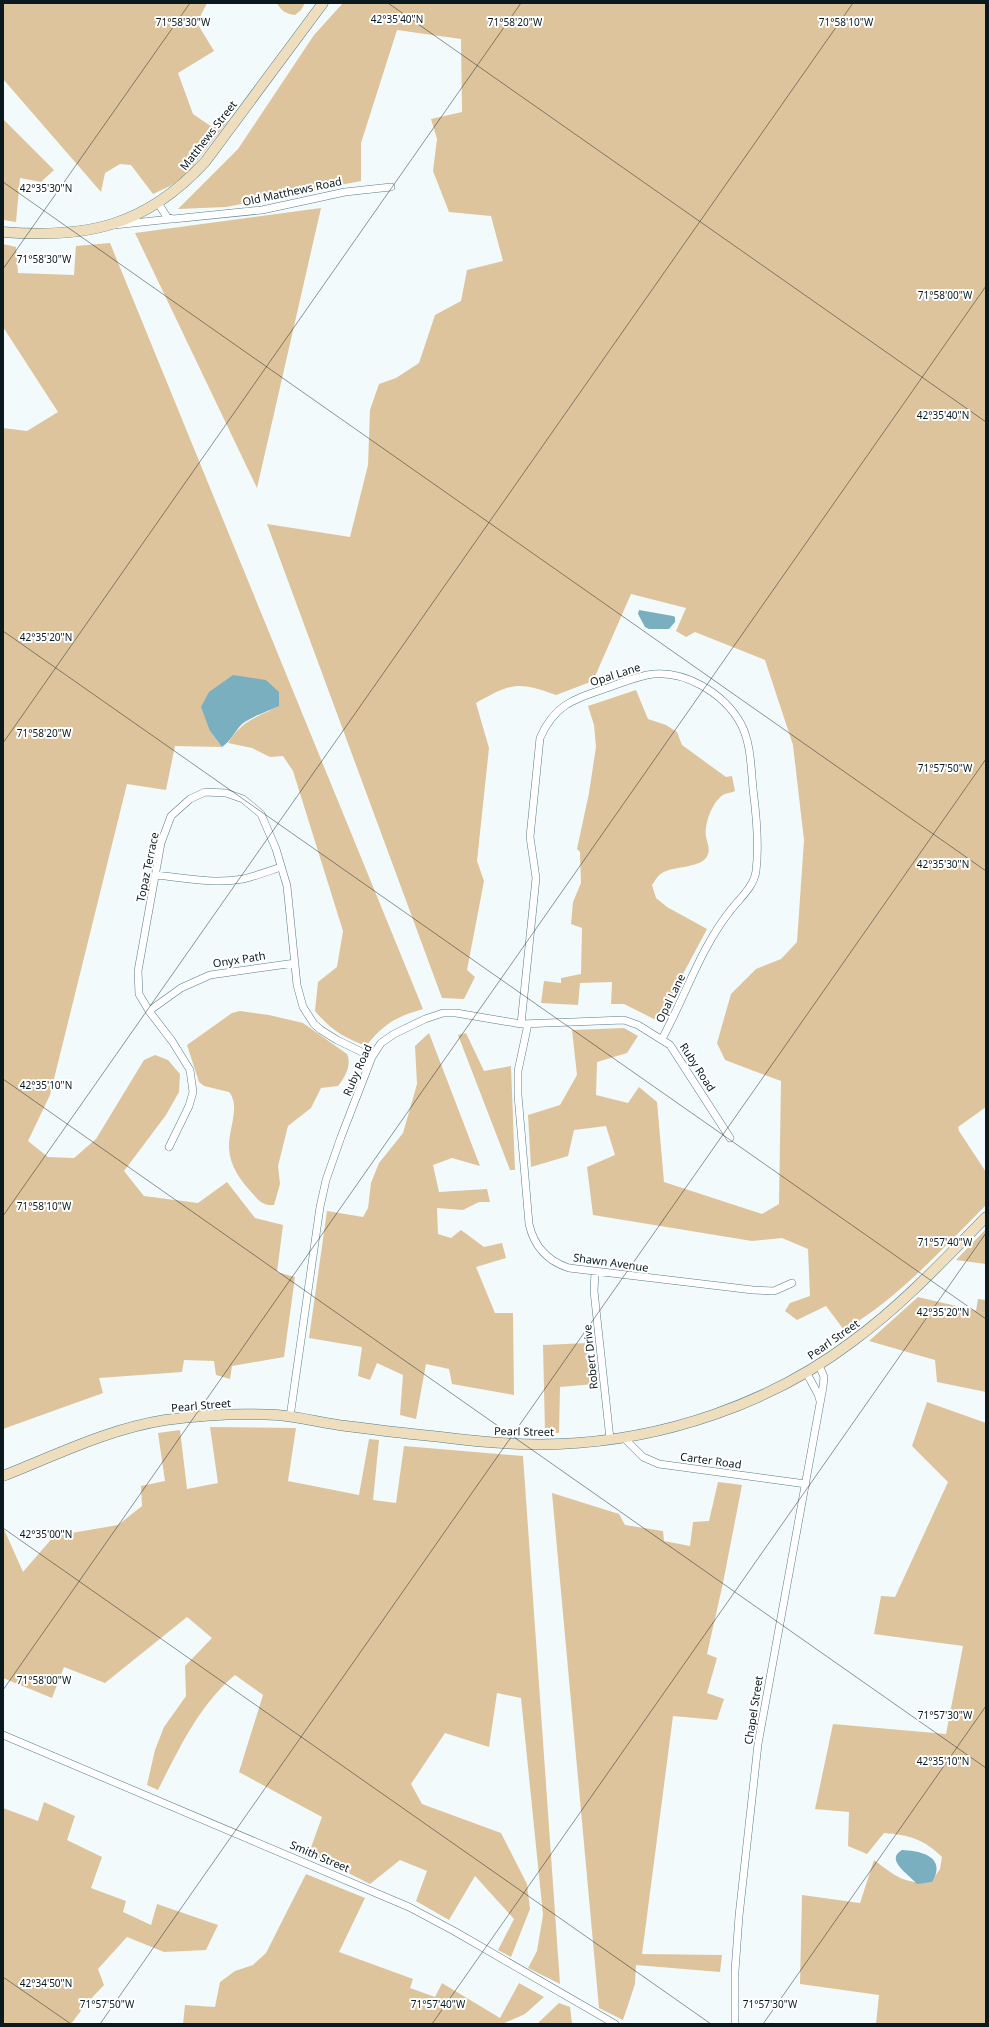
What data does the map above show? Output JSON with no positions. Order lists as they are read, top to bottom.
{
  "streets": {
    "main road": ["Matthews Street", "Pearl Street"],
    "street": [
      "Old Matthews Road",
      "Opal Lane",
      "Topaz Terrace",
      "Onyx Path",
      "Ruby Road",
      "Shawn Avenue",
      "Robert Drive",
      "Carter Road",
      "Chapel Street",
      "Smith Street"
    ]
  },
  "crossings": [
    ["Matthews Street", "Old Matthews Road"],
    ["Opal Lane", "Ruby Road"],
    ["Opal Lane", "Shawn Avenue"],
    ["Topaz Terrace", "Onyx Path"],
    ["Topaz Terrace", "Ruby Road"],
    ["Ruby Road", "Shawn Avenue"],
    ["Ruby Road", "Pearl Street"],
    ["Shawn Avenue", "Robert Drive"],
    ["Pearl Street", "Robert Drive"],
    ["Pearl Street", "Carter Road"],
    ["Pearl Street", "Chapel Street"],
    ["Carter Road", "Chapel Street"]
  ],
  "coordinates": [
    "42°35'40\"N",
    "71°58'30\"W",
    "71°58'20\"W",
    "71°58'10\"W",
    "42°35'30\"N",
    "71°58'00\"W",
    "42°35'20\"N",
    "71°57'50\"W",
    "42°35'10\"N",
    "71°57'40\"W",
    "42°35'00\"N",
    "71°57'30\"W",
    "42°34'50\"N"
  ]
}
